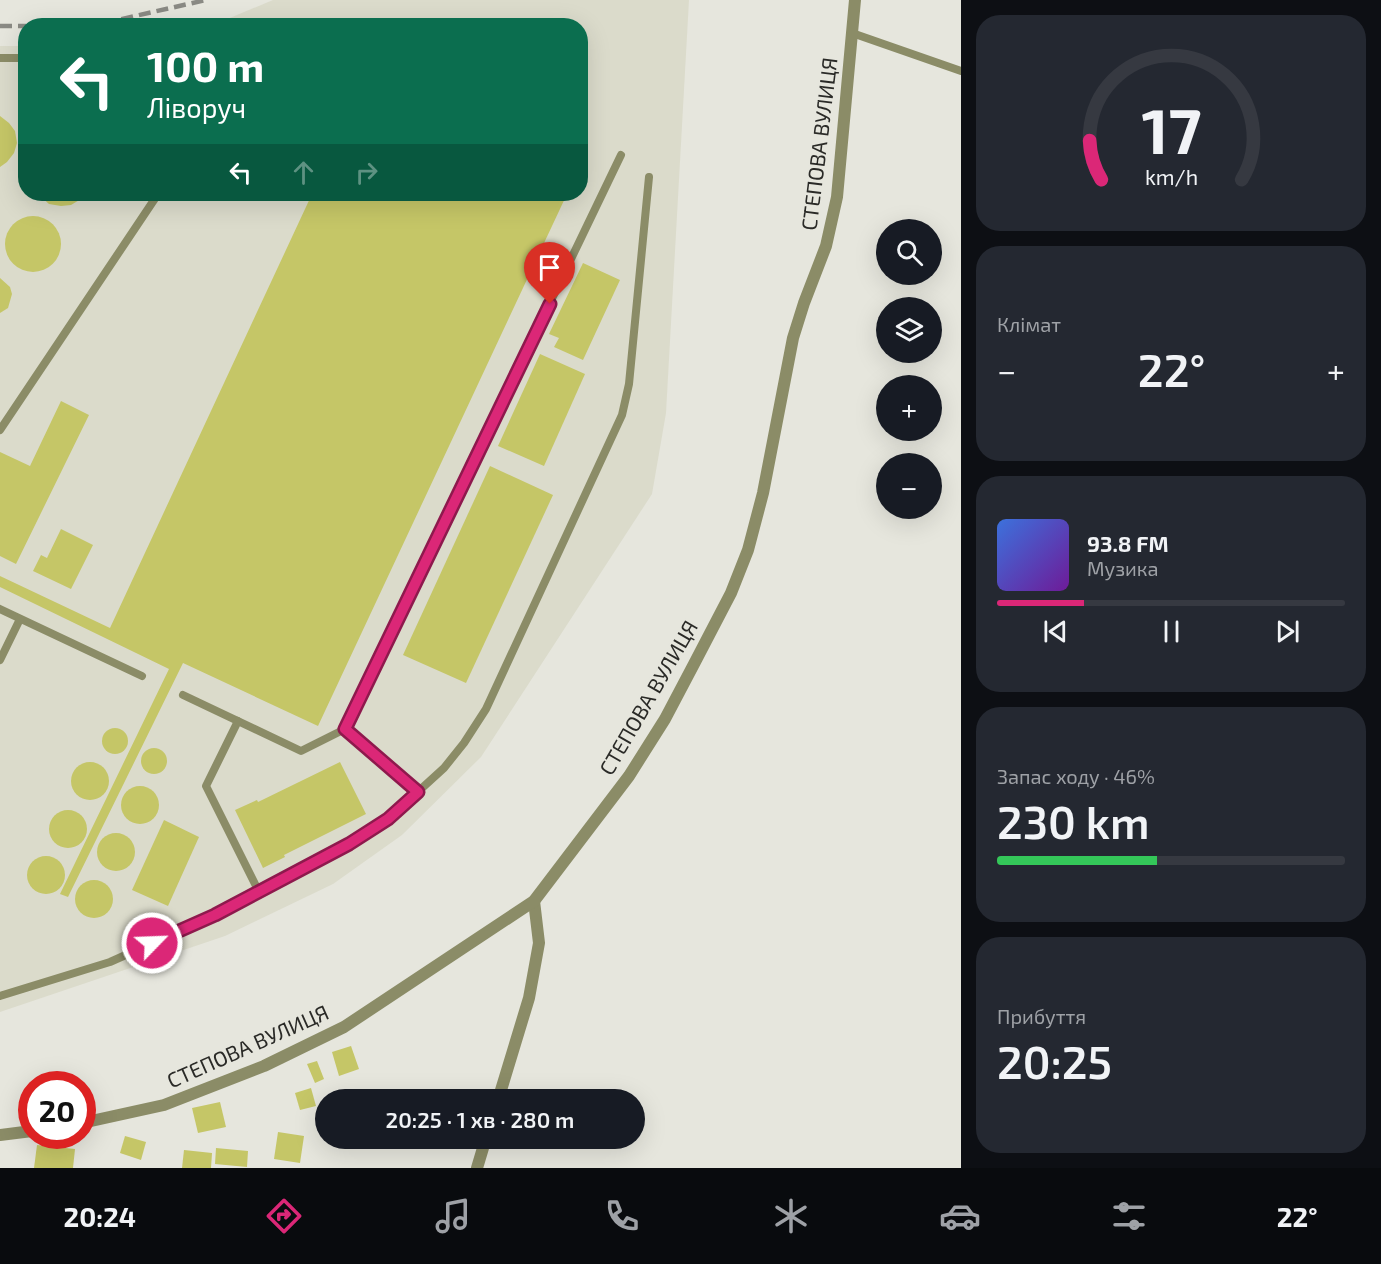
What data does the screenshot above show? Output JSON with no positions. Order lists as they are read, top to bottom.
{
  "streets": {
    "street": ["СТЕПОВА ВУЛИЦЯ"]
  },
  "page": {
    "turn": ["100 m", "Ліворуч"],
    "map_buttons": ["+", "−"],
    "tile": [
      "Клімат",
      ["Запас ходу · 46%", "230 km"],
      ["Прибуття", "20:25"]
    ],
    "heat": ["−", "22°", "+"],
    "song": ["93.8 FM", "Музика"],
    "limit": "20",
    "trip": "20:25 · 1 хв · 280 m",
    "tabs": ["20:24", "22°"],
    "gauge": ["17", "km/h"]
  }
}
